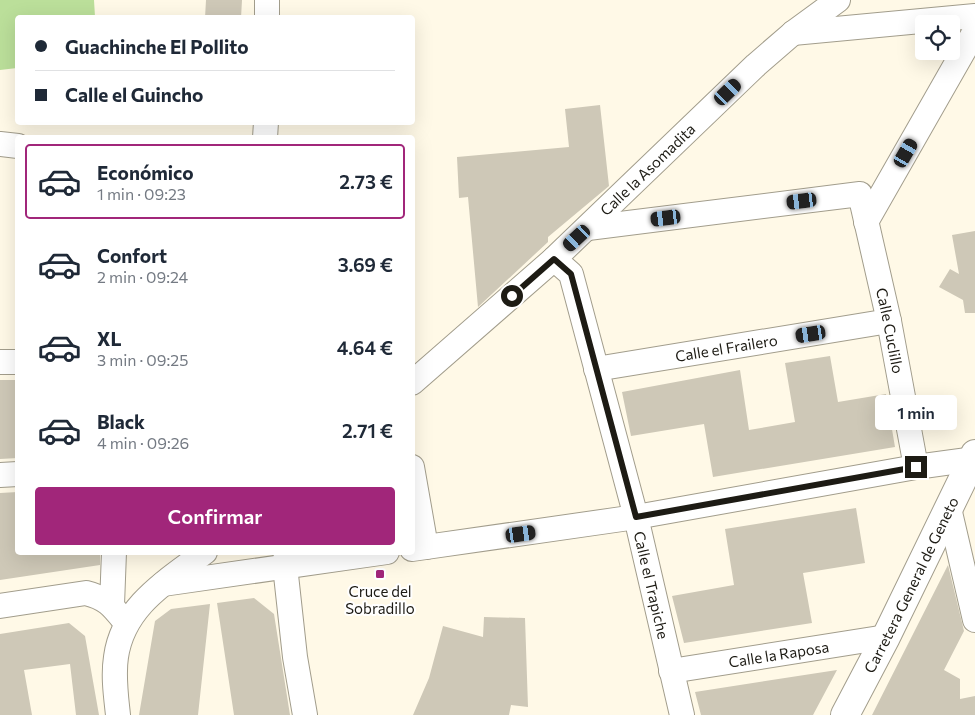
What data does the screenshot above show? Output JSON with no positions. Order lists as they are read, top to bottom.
{
  "streets": {
    "main road": ["Carretera General de Geneto"],
    "street": [
      "Calle la Asomadita",
      "Calle Cuclillo",
      "Calle el Frailero",
      "Calle el Trapiche",
      "Calle la Raposa"
    ]
  },
  "crossings": [
    ["Calle la Asomadita", "Calle Cuclillo"],
    ["Calle la Asomadita", "Calle el Trapiche"],
    ["Calle Cuclillo", "Calle el Frailero"],
    ["Calle el Frailero", "Calle el Trapiche"],
    ["Calle el Trapiche", "Calle la Raposa"],
    ["Carretera General de Geneto", "Calle la Raposa"]
  ],
  "places": {
    "transit": ["Cruce del Sobradillo"]
  },
  "page": {
    "banner": ["Guachinche El Pollito", "Calle el Guincho"],
    "list": [
      {
        "name": "Económico",
        "note": "1 min · 09:23",
        "value": "2.73 €"
      },
      {
        "name": "Confort",
        "note": "2 min · 09:24",
        "value": "3.69 €"
      },
      {
        "name": "XL",
        "note": "3 min · 09:25",
        "value": "4.64 €"
      },
      {
        "name": "Black",
        "note": "4 min · 09:26",
        "value": "2.71 €"
      }
    ],
    "bubble": "1 min",
    "buttons": "Confirmar"
  }
}
